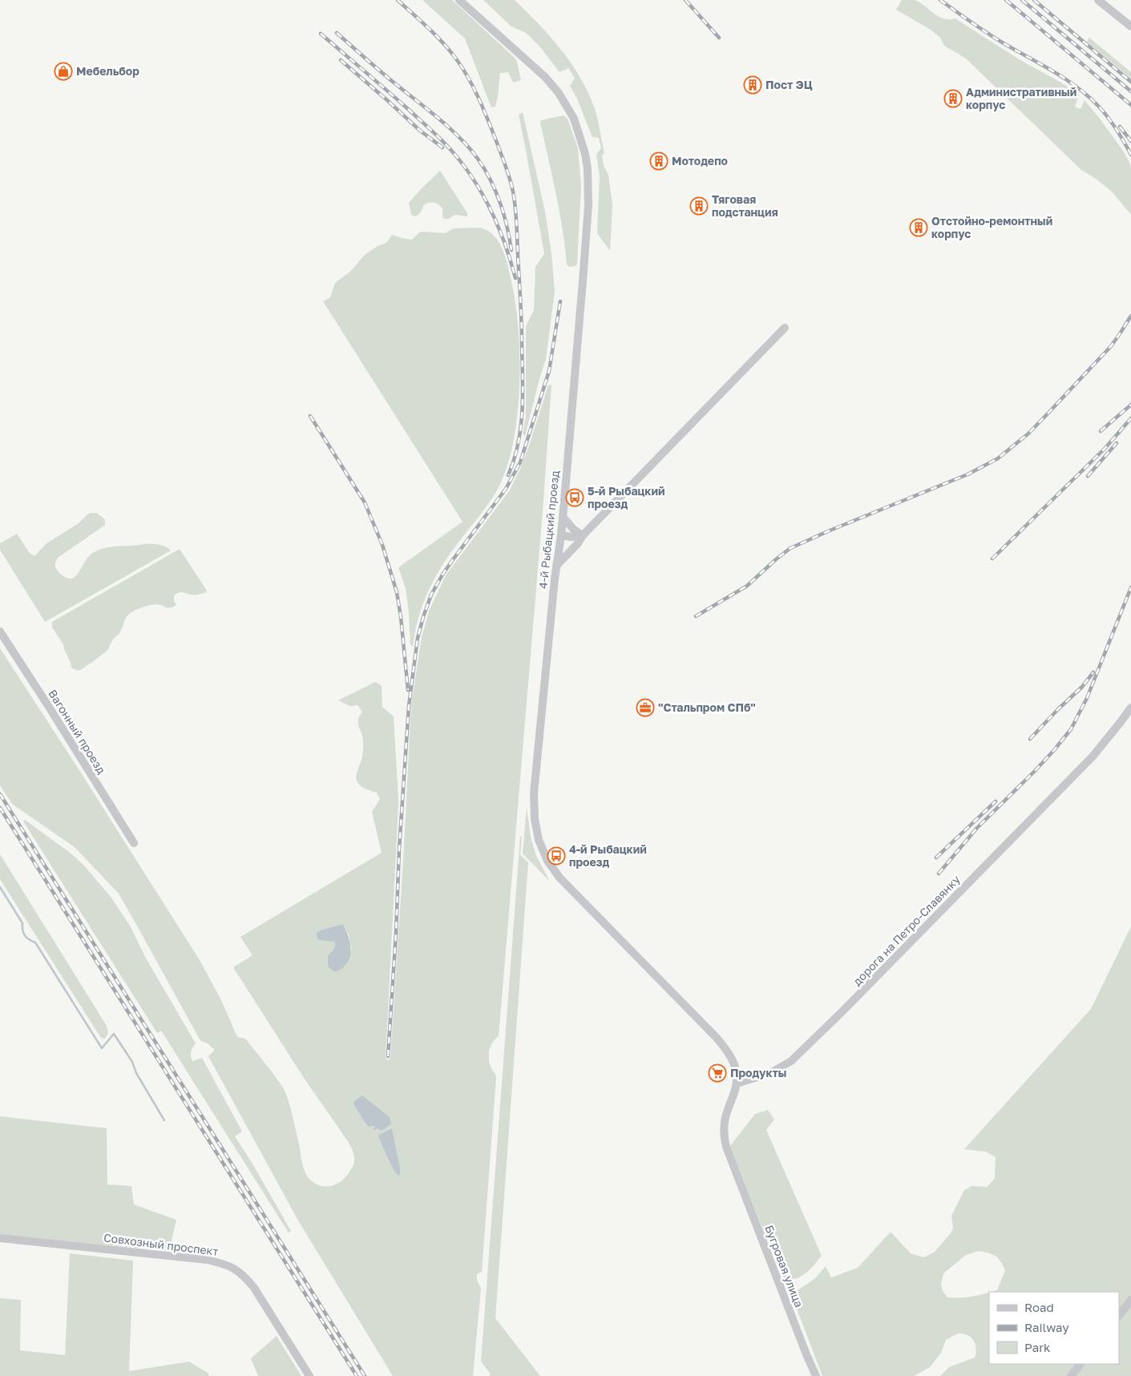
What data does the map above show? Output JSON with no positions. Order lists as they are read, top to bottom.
{
  "streets": {
    "street": [
      "4-й Рыбацкий проезд",
      "Вагонный проезд",
      "дорога на Петро-Славянку",
      "Совхозный проспект",
      "Бугровая улица"
    ]
  },
  "crossings": [
    ["4-й Рыбацкий проезд", "дорога на Петро-Славянку"],
    ["4-й Рыбацкий проезд", "Бугровая улица"],
    ["дорога на Петро-Славянку", "Бугровая улица"]
  ],
  "places": {
    "shop": ["Мебельбор"],
    "building": [
      "Пост ЭЦ",
      "Административный корпус",
      "Мотодепо",
      "Тяговая подстанция",
      "Отстойно-ремонтный корпус"
    ],
    "bus stop": ["5-й Рыбацкий проезд", "4-й Рыбацкий проезд"],
    "office": ["\"Стальпром СПб\""],
    "supermarket": ["Продукты"]
  },
  "legend": ["Road", "Railway", "Park"]
}
